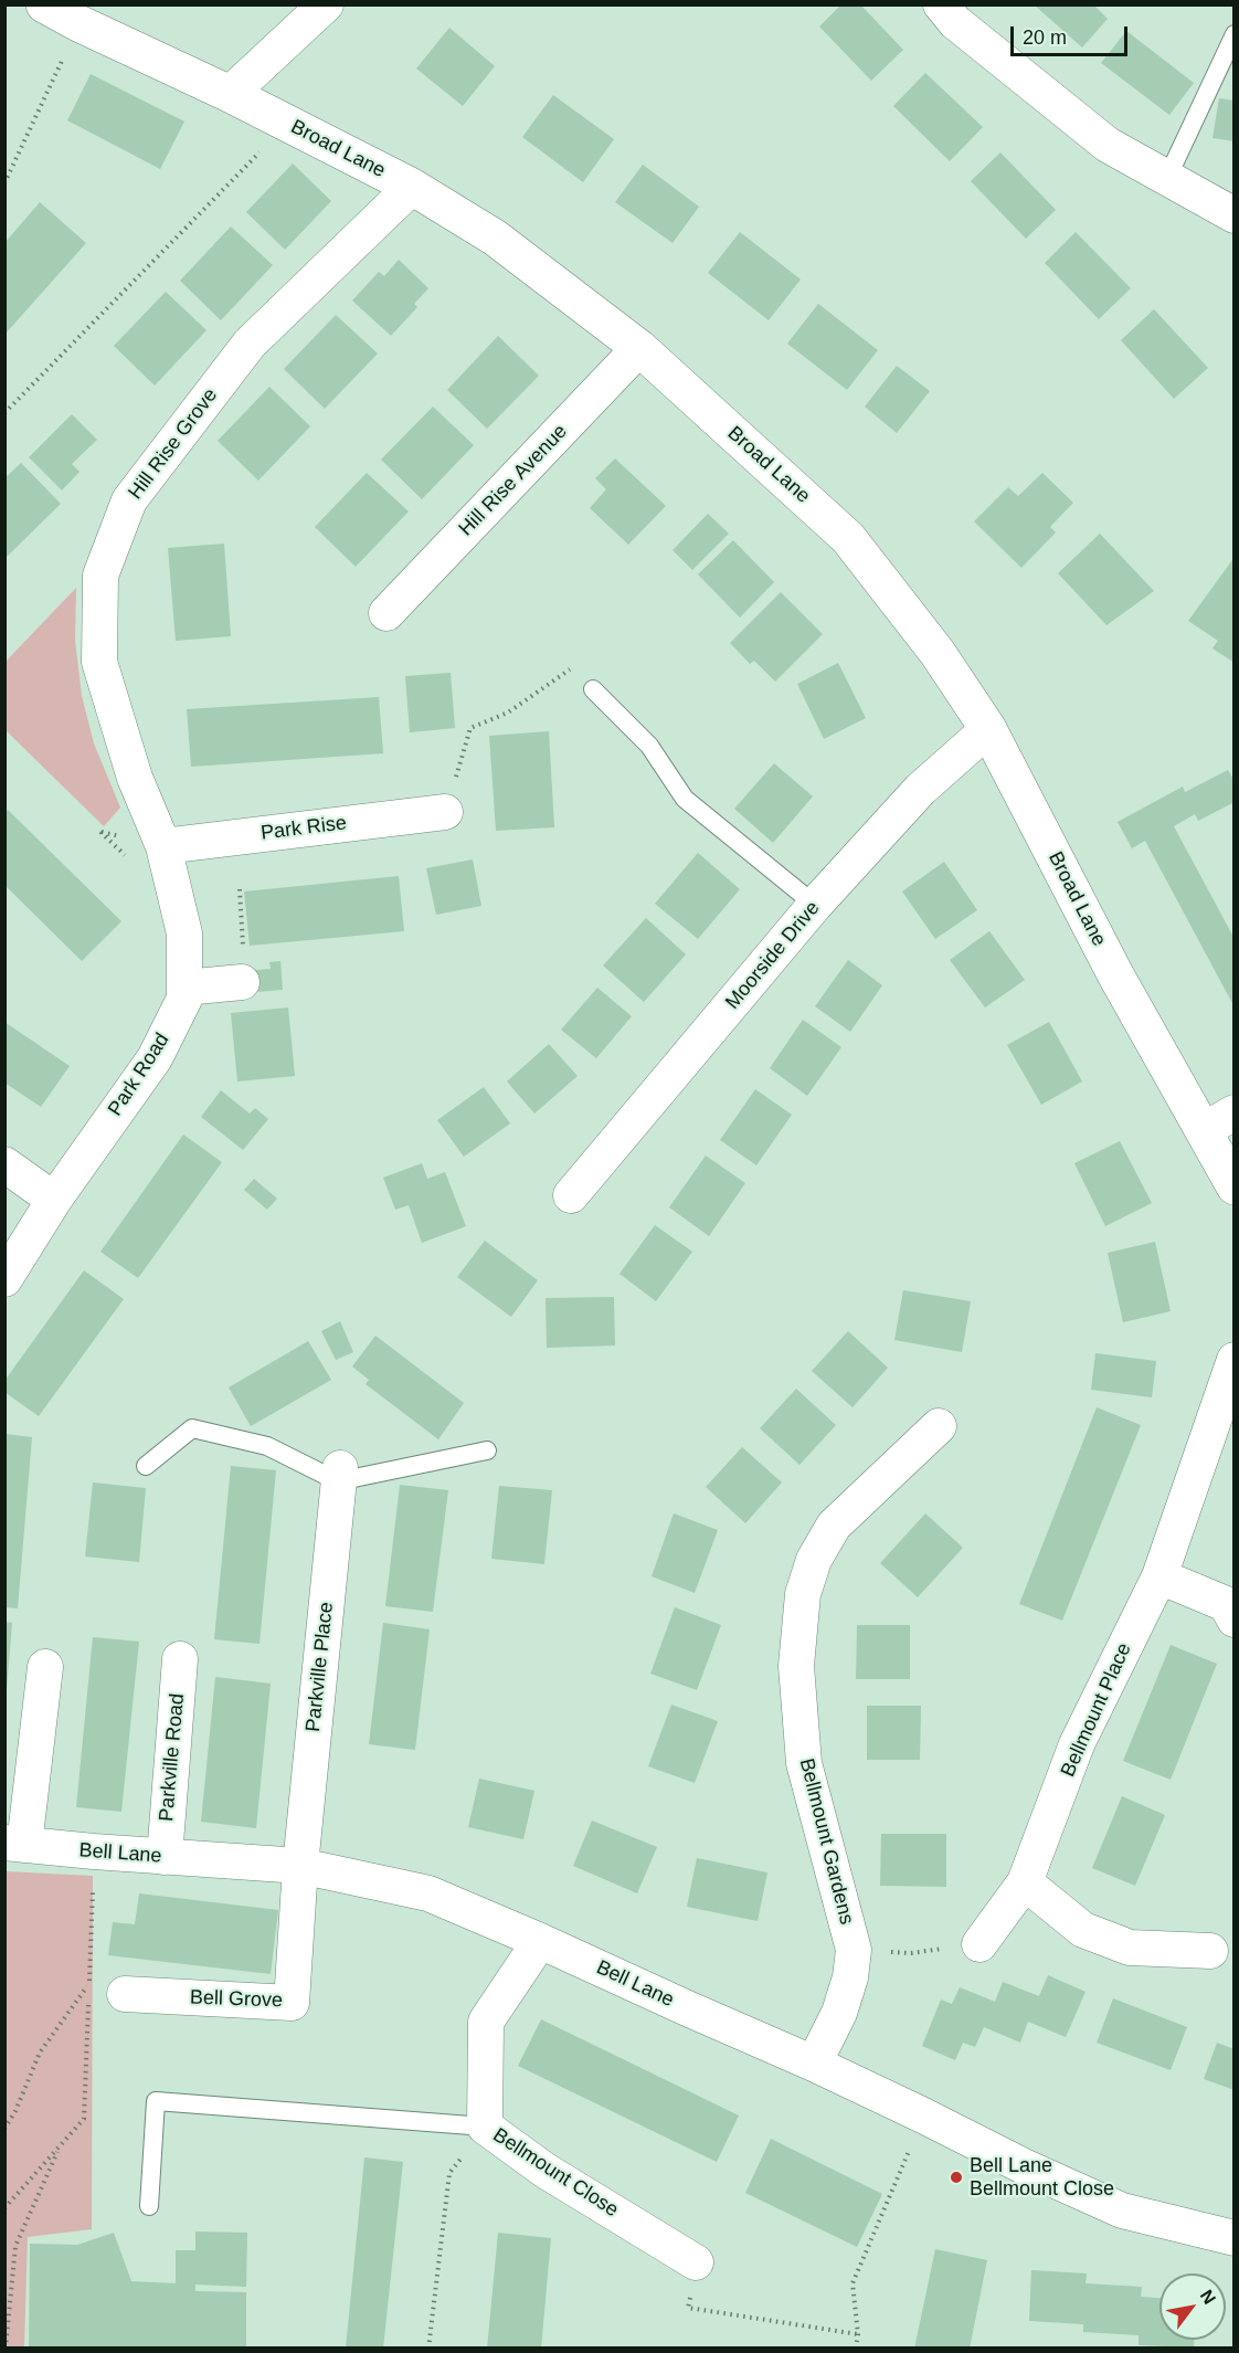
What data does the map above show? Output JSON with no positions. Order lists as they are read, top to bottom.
{
  "streets": {
    "street": [
      "Broad Lane",
      "Hill Rise Grove",
      "Hill Rise Avenue",
      "Park Rise",
      "Moorside Drive",
      "Park Road",
      "Parkville Place",
      "Bellmount Place",
      "Parkville Road",
      "Bellmount Gardens",
      "Bell Lane",
      "Bell Grove",
      "Bellmount Close"
    ]
  },
  "crossings": [
    ["Broad Lane", "Hill Rise Grove"],
    ["Broad Lane", "Hill Rise Avenue"],
    ["Broad Lane", "Moorside Drive"],
    ["Hill Rise Grove", "Park Rise"],
    ["Hill Rise Grove", "Park Road"],
    ["Park Rise", "Park Road"],
    ["Parkville Place", "Bell Lane"],
    ["Parkville Place", "Bell Grove"],
    ["Parkville Road", "Bell Lane"],
    ["Bellmount Gardens", "Bell Lane"],
    ["Bell Lane", "Bell Grove"],
    ["Bell Lane", "Bellmount Close"]
  ],
  "places": ["Bell Lane Bellmount Close"],
  "scale_bar": "20 m",
  "north": "top right"
}
